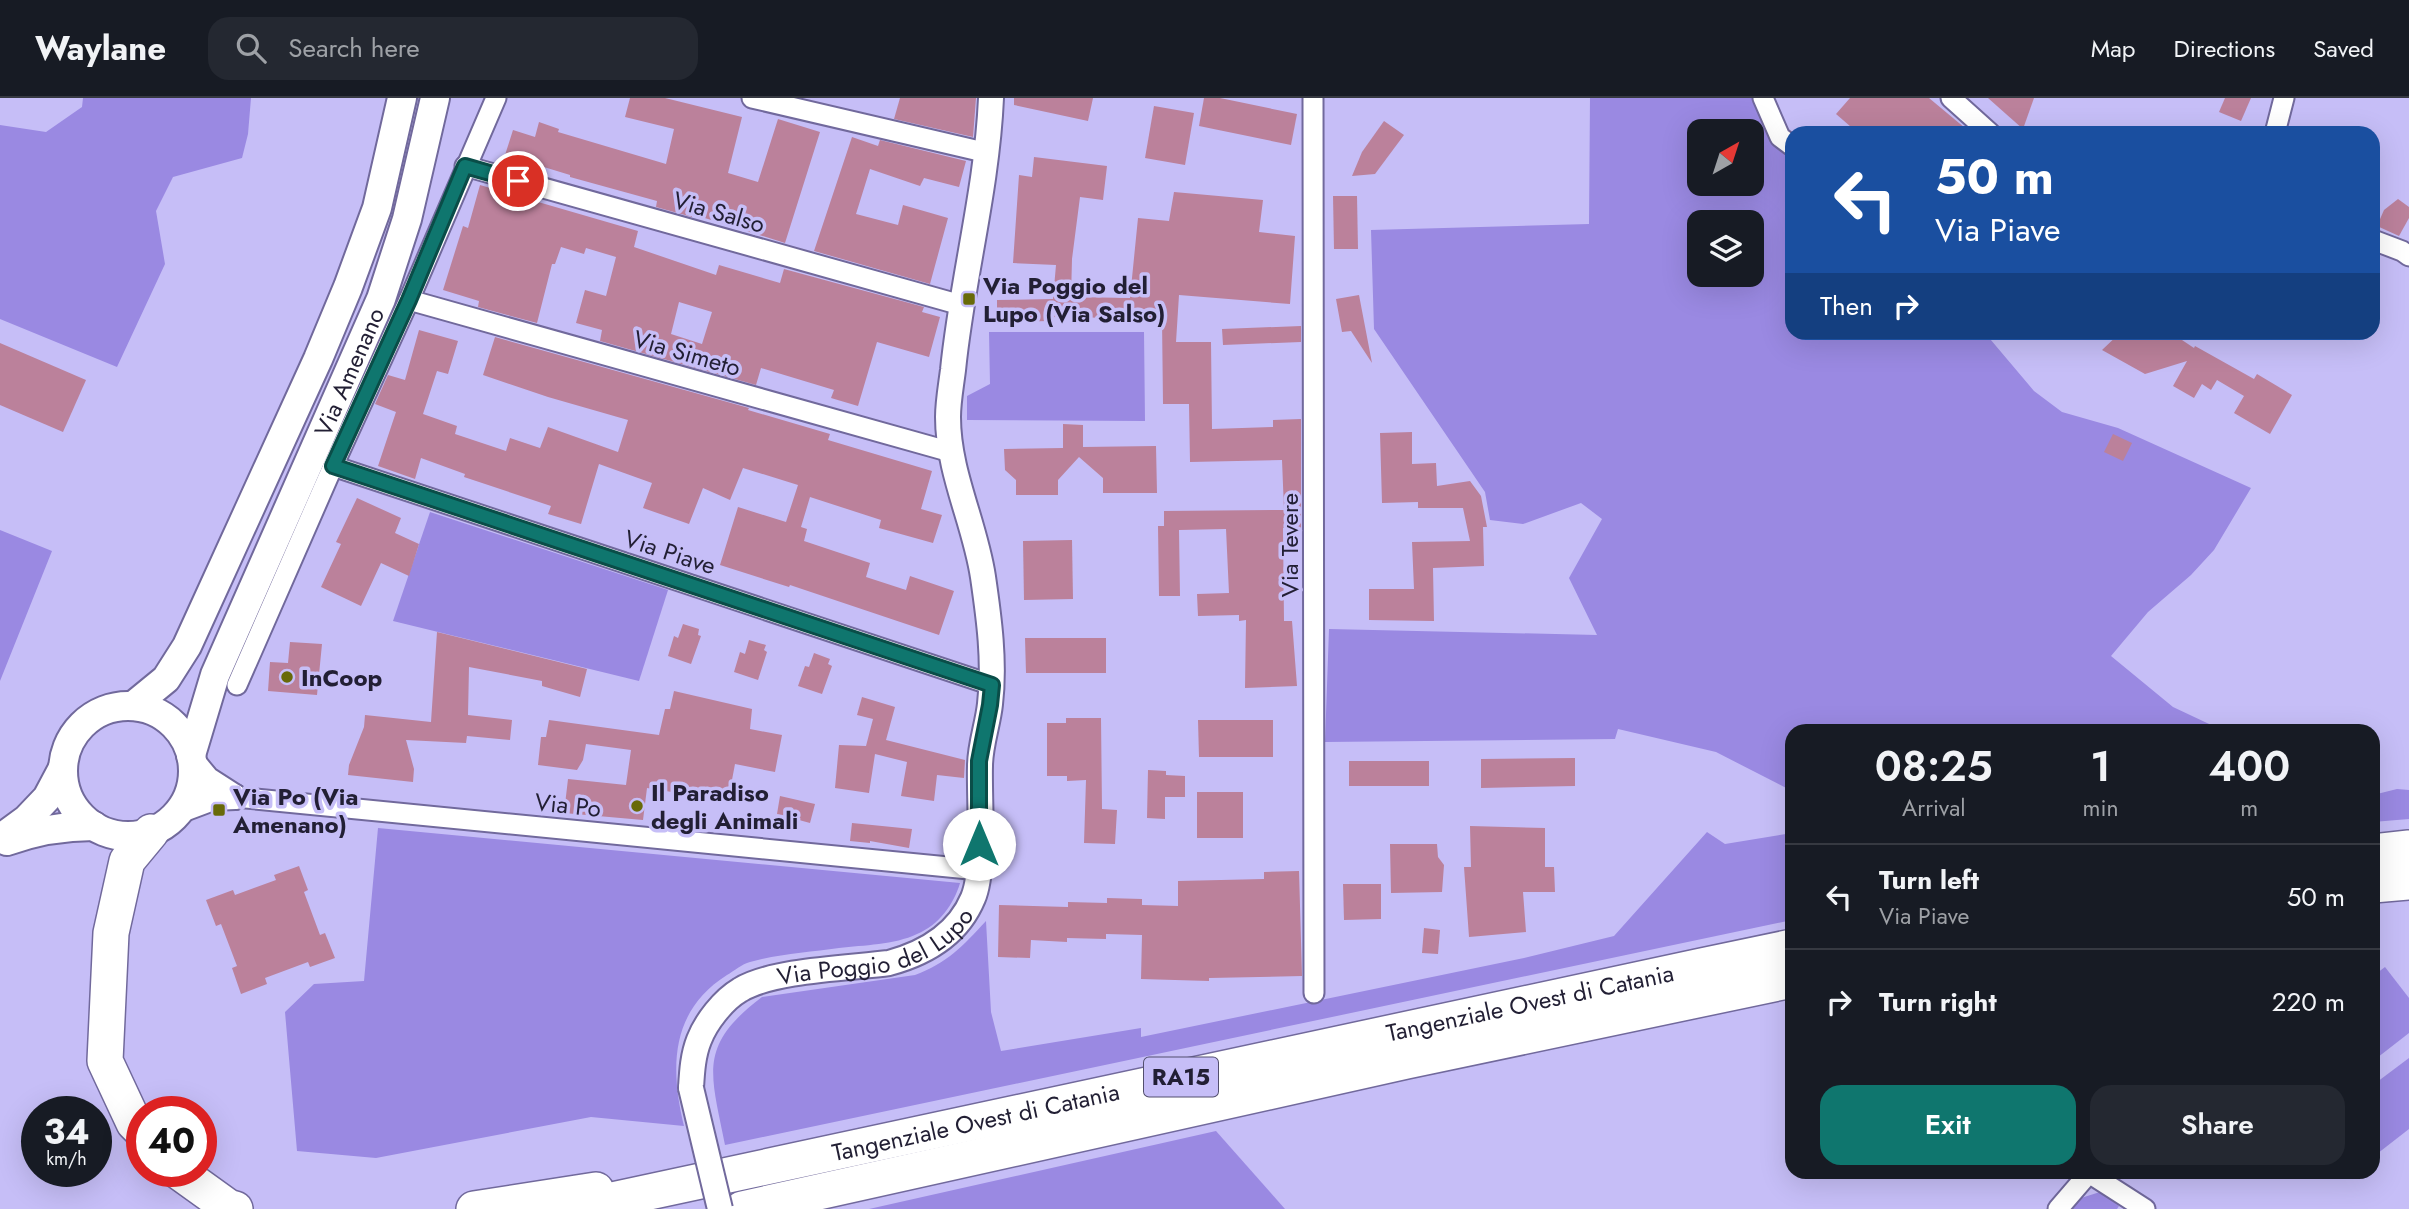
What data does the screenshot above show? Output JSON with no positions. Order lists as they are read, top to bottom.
{
  "streets": {
    "highway": ["Tangenziale Ovest di Catania", "RA15"],
    "main road": ["Via Amenano"],
    "street": [
      "Via Salso",
      "Via Simeto",
      "Via Tevere",
      "Via Piave",
      "Via Po",
      "Via Poggio del Lupo"
    ]
  },
  "crossings": [
    ["Via Salso", "Via Poggio del Lupo"],
    ["Via Simeto", "Via Poggio del Lupo"],
    ["Via Piave", "Via Poggio del Lupo"],
    ["Via Po", "Via Poggio del Lupo"]
  ],
  "places": {
    "transit": ["Via Poggio del Lupo (Via Salso)", "Via Po (Via Amenano)"],
    "other": ["InCoop", "Il Paradiso degli Animali"]
  },
  "north": "top right",
  "page": {
    "header": "Waylane",
    "search": "Search here",
    "nav": ["Map", "Directions", "Saved"],
    "turn": ["50 m", "Via Piave"],
    "then": "Then",
    "eta": [
      "08:25",
      "Arrival",
      "1",
      "min",
      "400",
      "m"
    ],
    "list": [
      {
        "name": "Turn left",
        "note": "Via Piave",
        "value": "50 m"
      },
      {
        "name": "Turn right",
        "value": "220 m"
      }
    ],
    "buttons": ["Exit", "Share"],
    "speed": "34 km/h",
    "limit": "40"
  }
}
